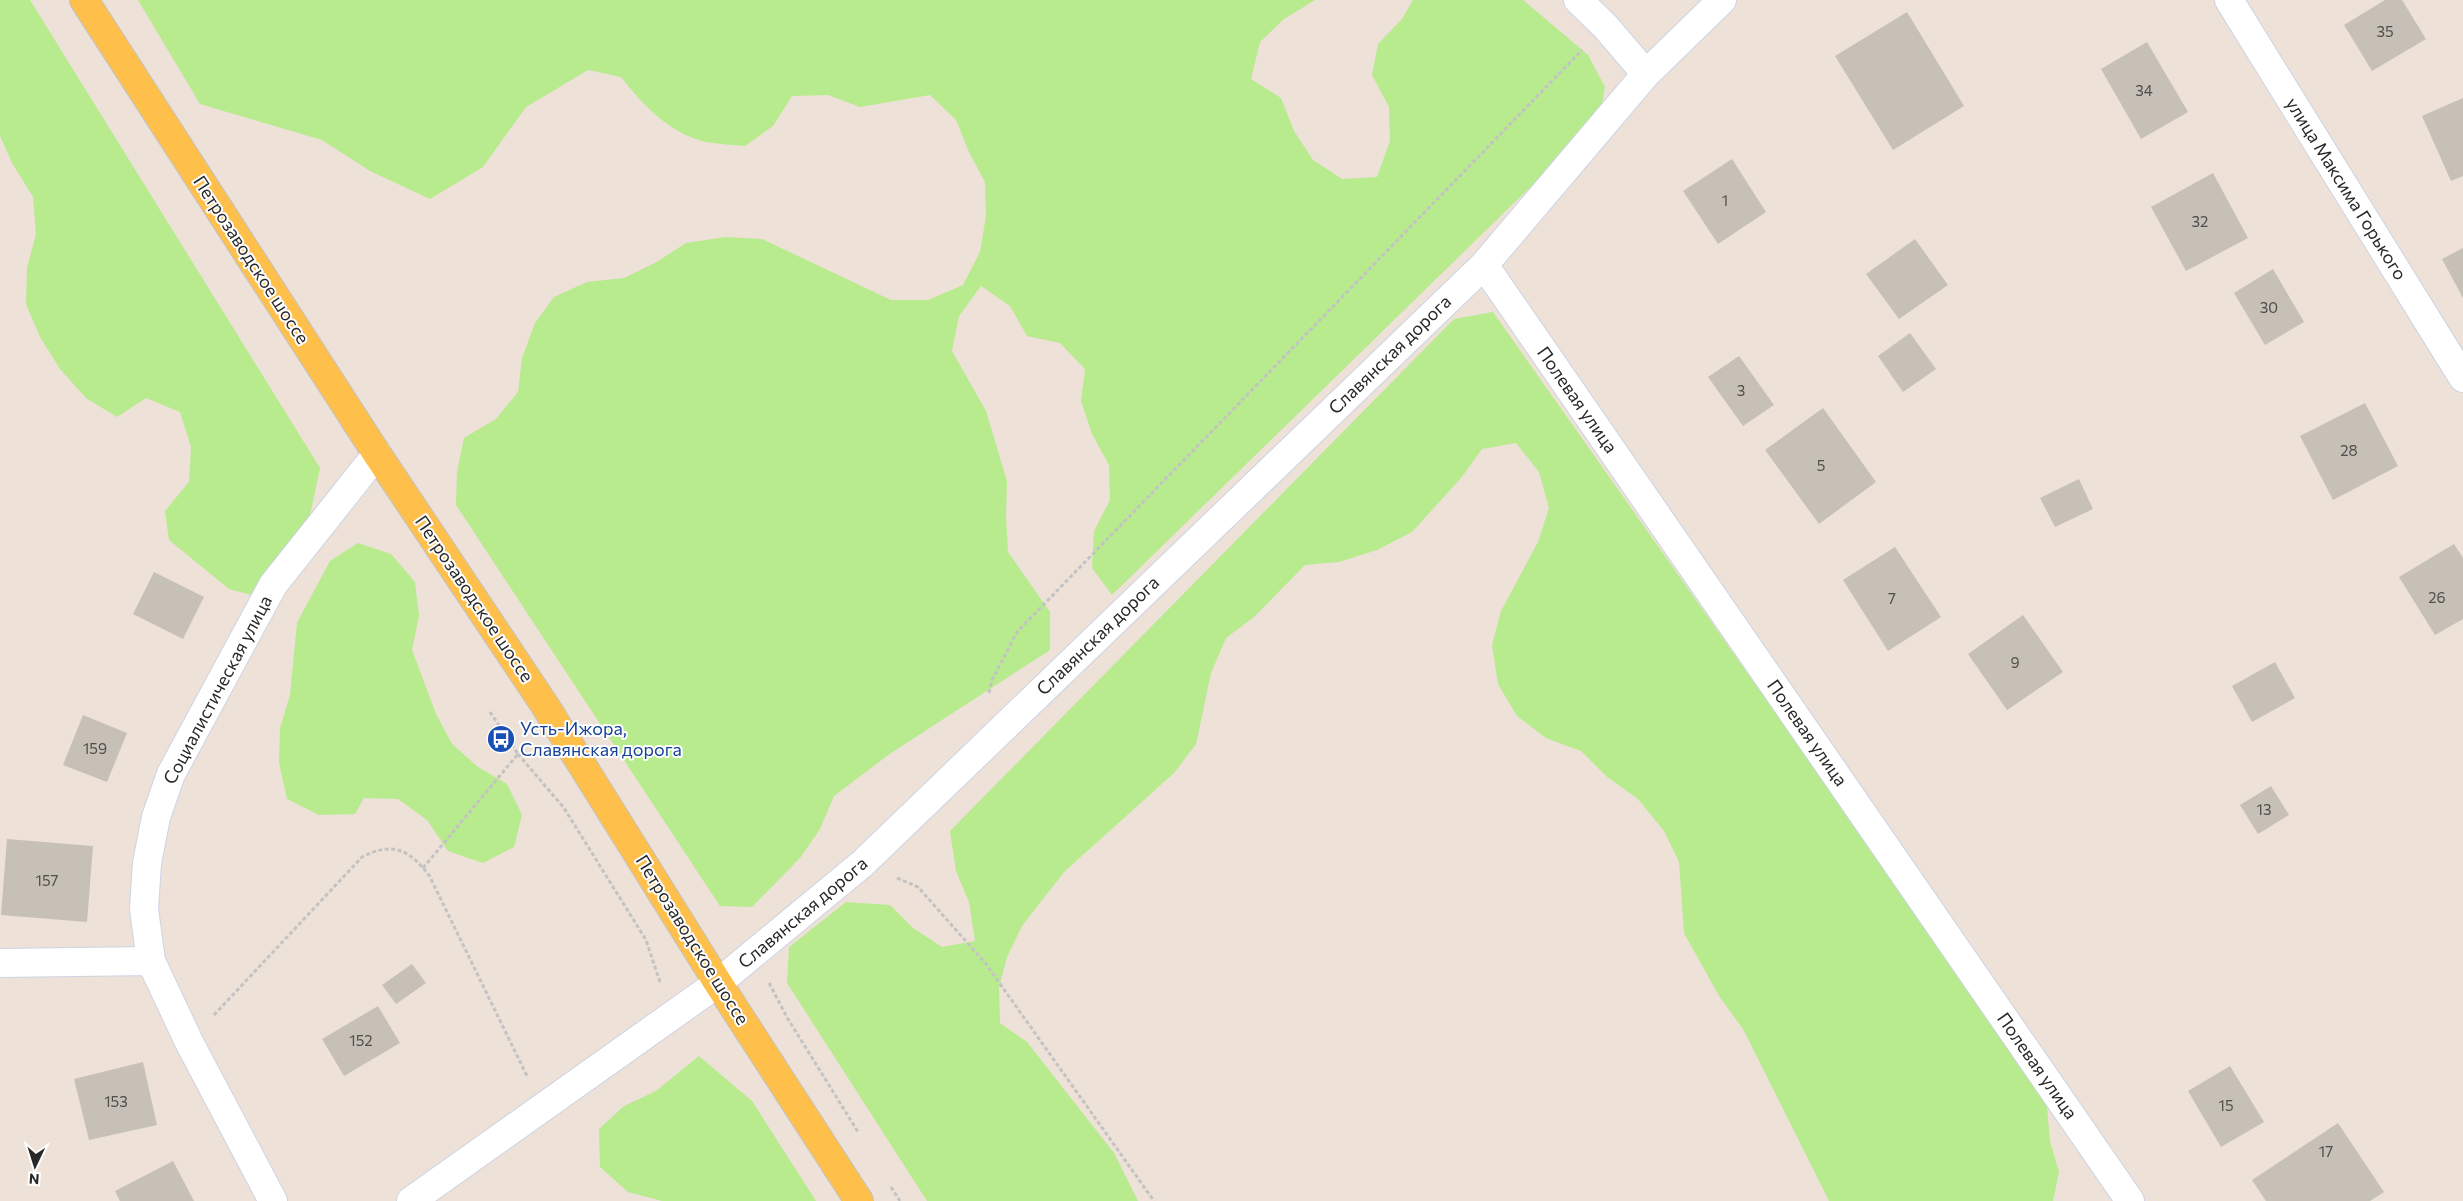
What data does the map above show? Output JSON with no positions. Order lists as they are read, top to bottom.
{
  "streets": {
    "main road": ["Петрозаводское шоссе"],
    "street": [
      "улица Максима Горького",
      "Славянская дорога",
      "Полевая улица",
      "Социалистическая улица"
    ]
  },
  "crossings": [
    ["Петрозаводское шоссе", "Славянская дорога"],
    ["Петрозаводское шоссе", "Социалистическая улица"],
    ["Славянская дорога", "Полевая улица"]
  ],
  "places": {
    "bus stop": ["Усть-Ижора, Славянская дорога"]
  },
  "house_numbers": [
    "35",
    "34",
    "1",
    "32",
    "30",
    "3",
    "28",
    "5",
    "26",
    "7",
    "9",
    "159",
    "13",
    "157",
    "152",
    "153",
    "15",
    "17"
  ],
  "north": "bottom"
}
